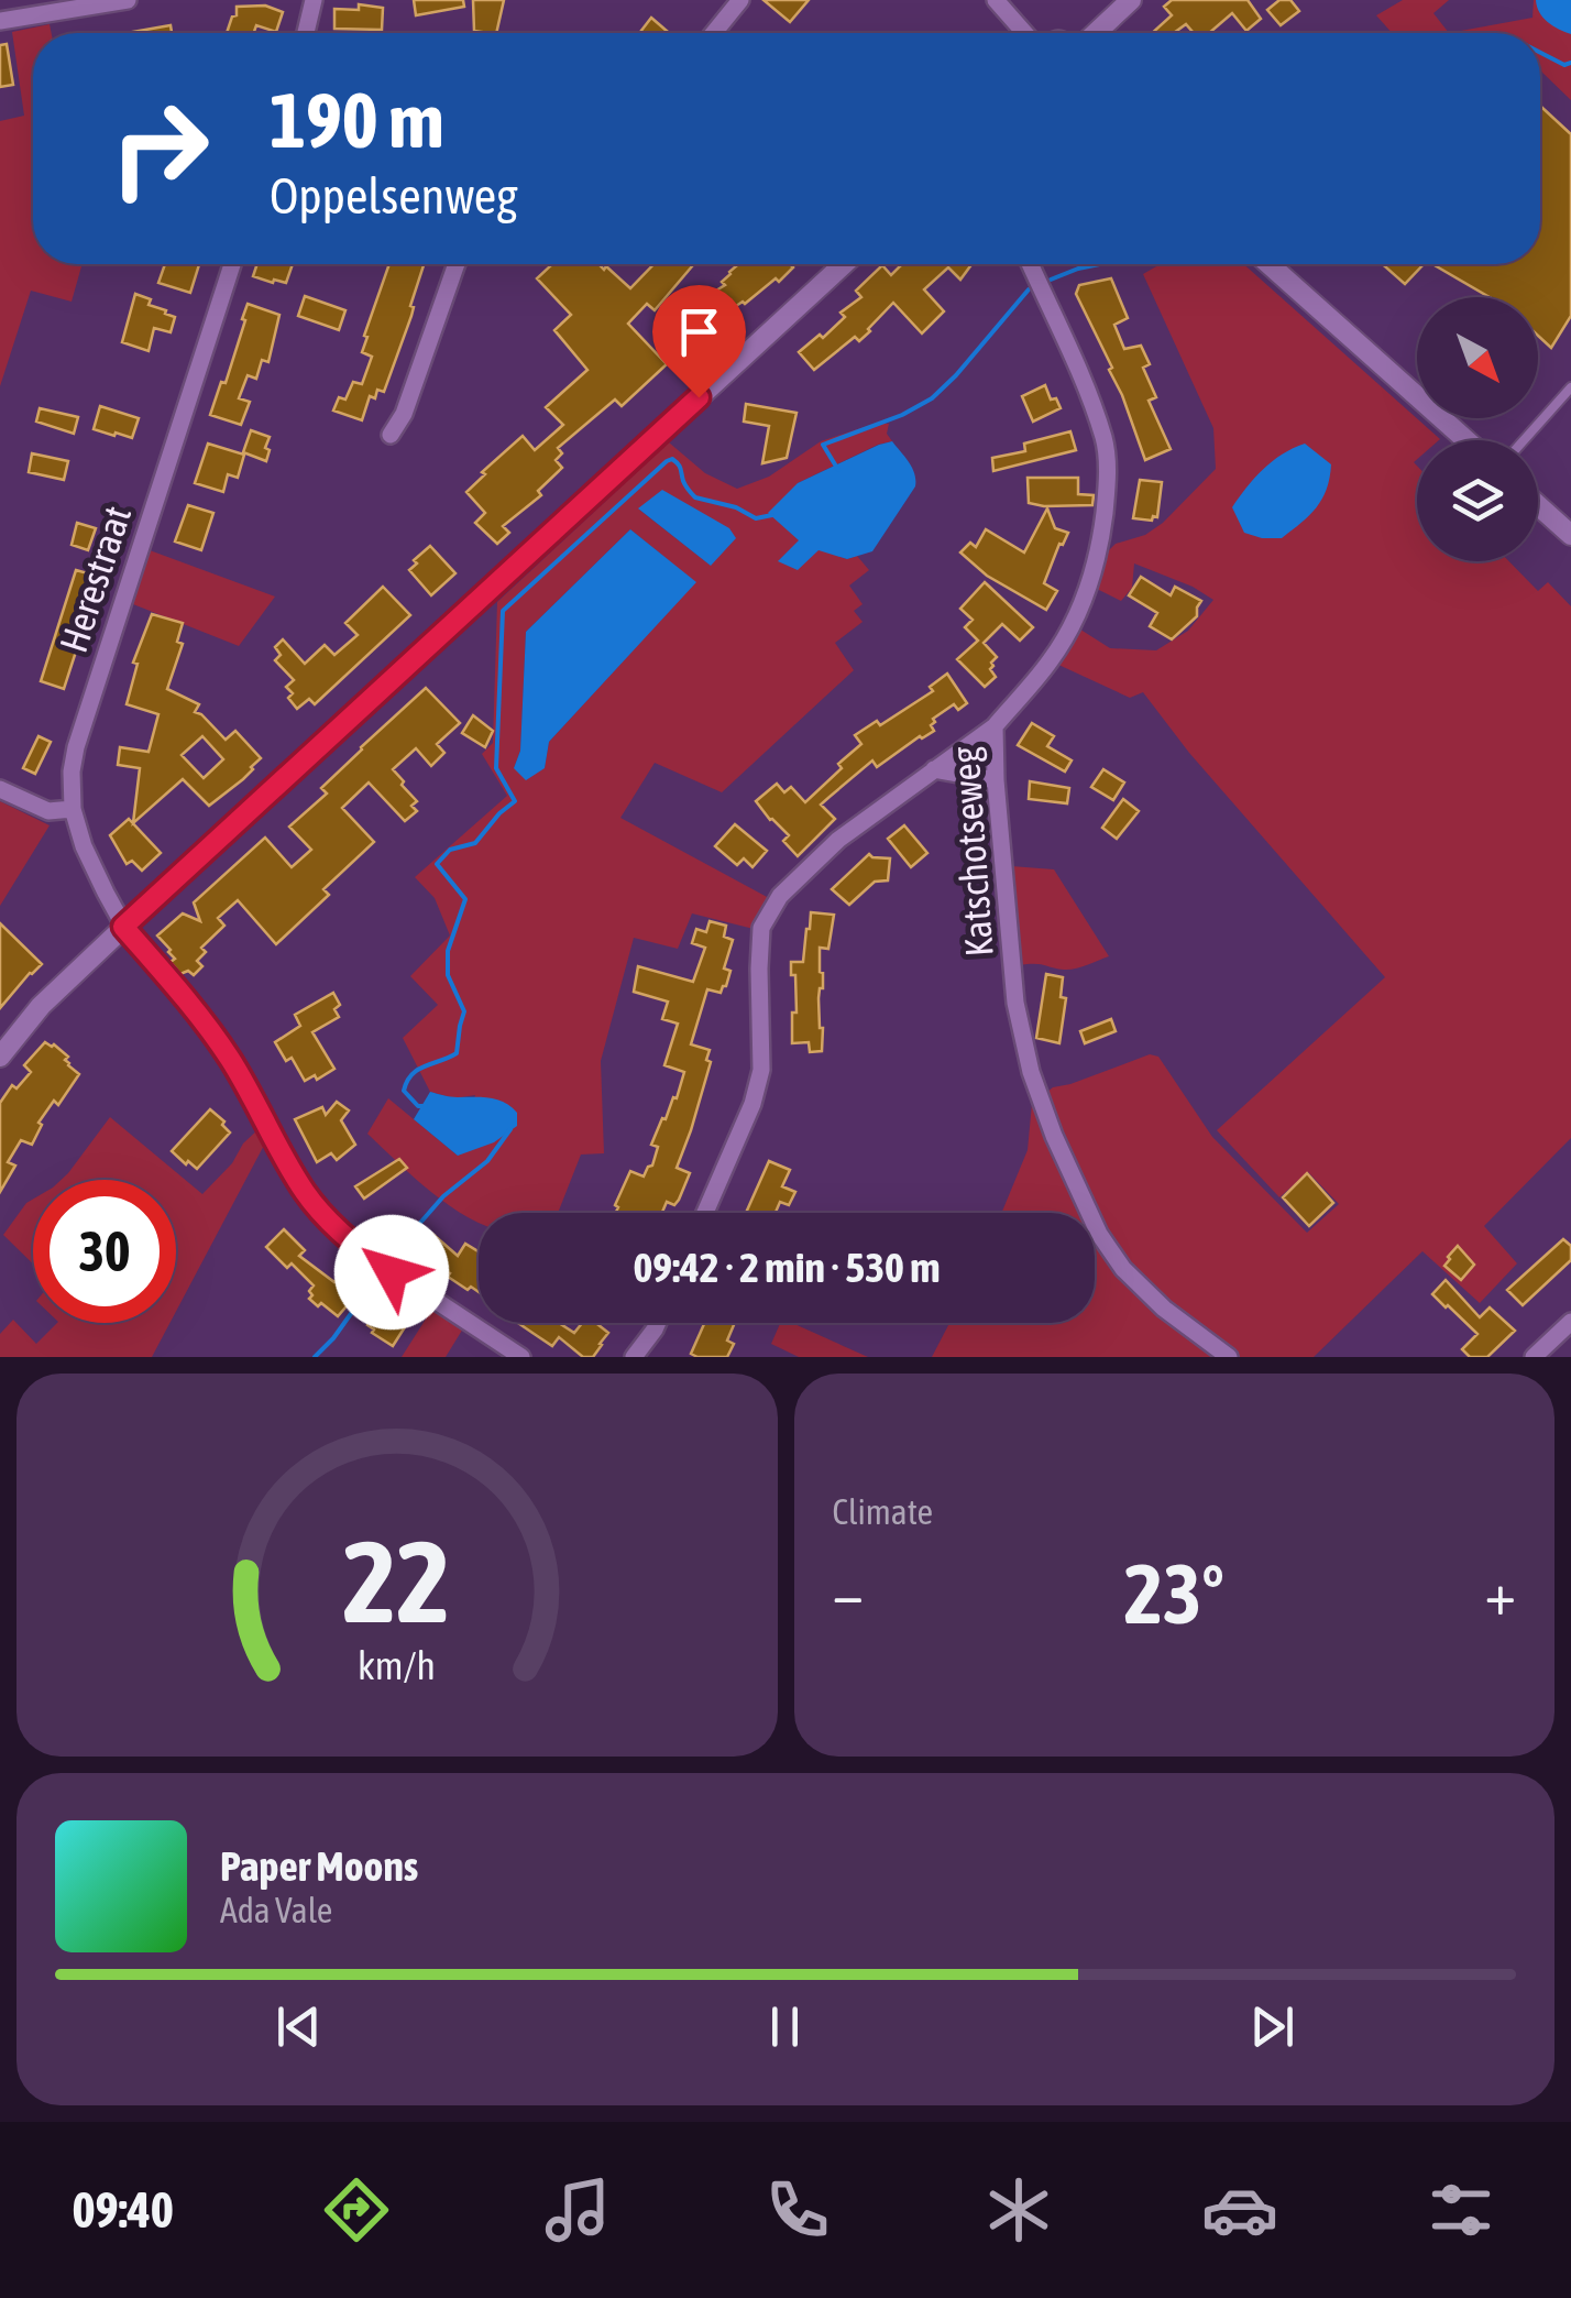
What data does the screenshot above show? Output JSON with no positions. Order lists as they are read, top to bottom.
{
  "streets": {
    "street": ["Herestraat", "Katschotseweg"]
  },
  "north": "bottom right",
  "page": {
    "turn": ["190 m", "Oppelsenweg"],
    "limit": "30",
    "trip": "09:42 · 2 min · 530 m",
    "tile": "Climate",
    "heat": ["−", "23°", "+"],
    "song": ["Paper Moons", "Ada Vale"],
    "tabs": "09:40",
    "gauge": ["22", "km/h"]
  }
}
